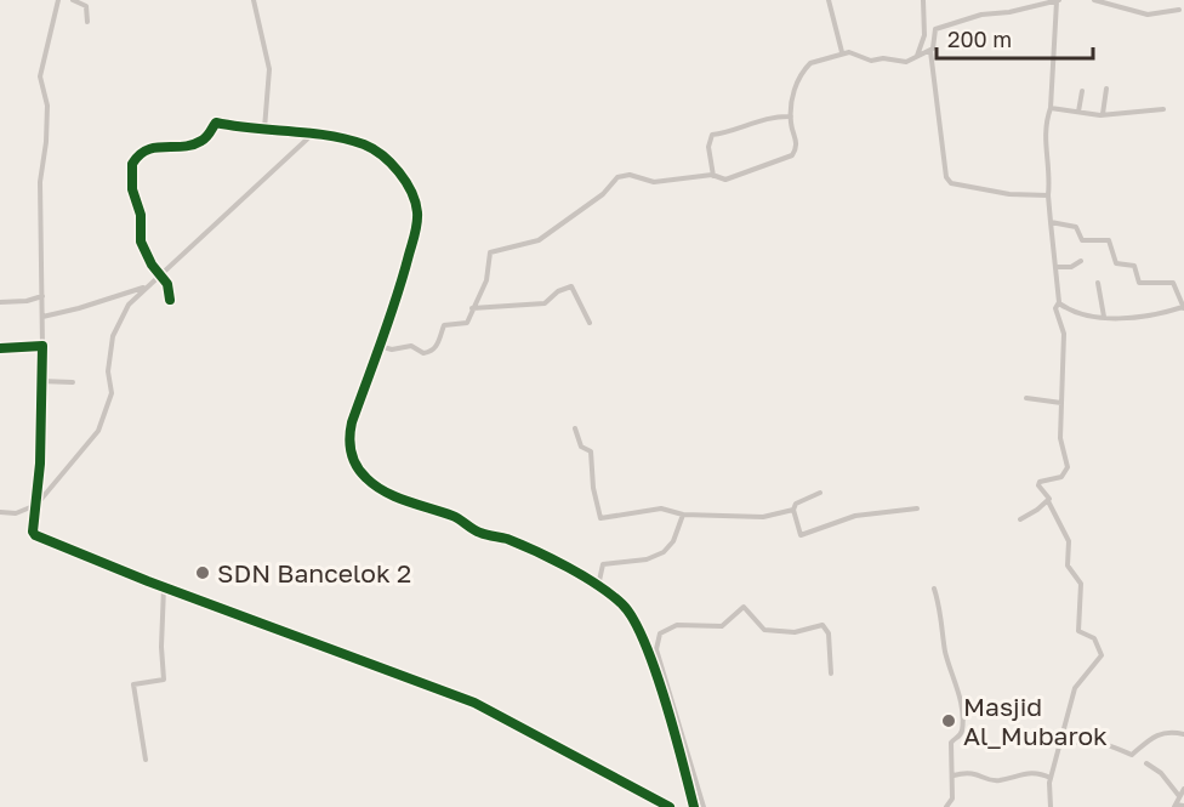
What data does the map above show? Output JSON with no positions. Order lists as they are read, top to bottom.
{
  "places": ["SDN Bancelok 2", "Masjid Al_Mubarok"],
  "scale_bar": "200 m"
}
